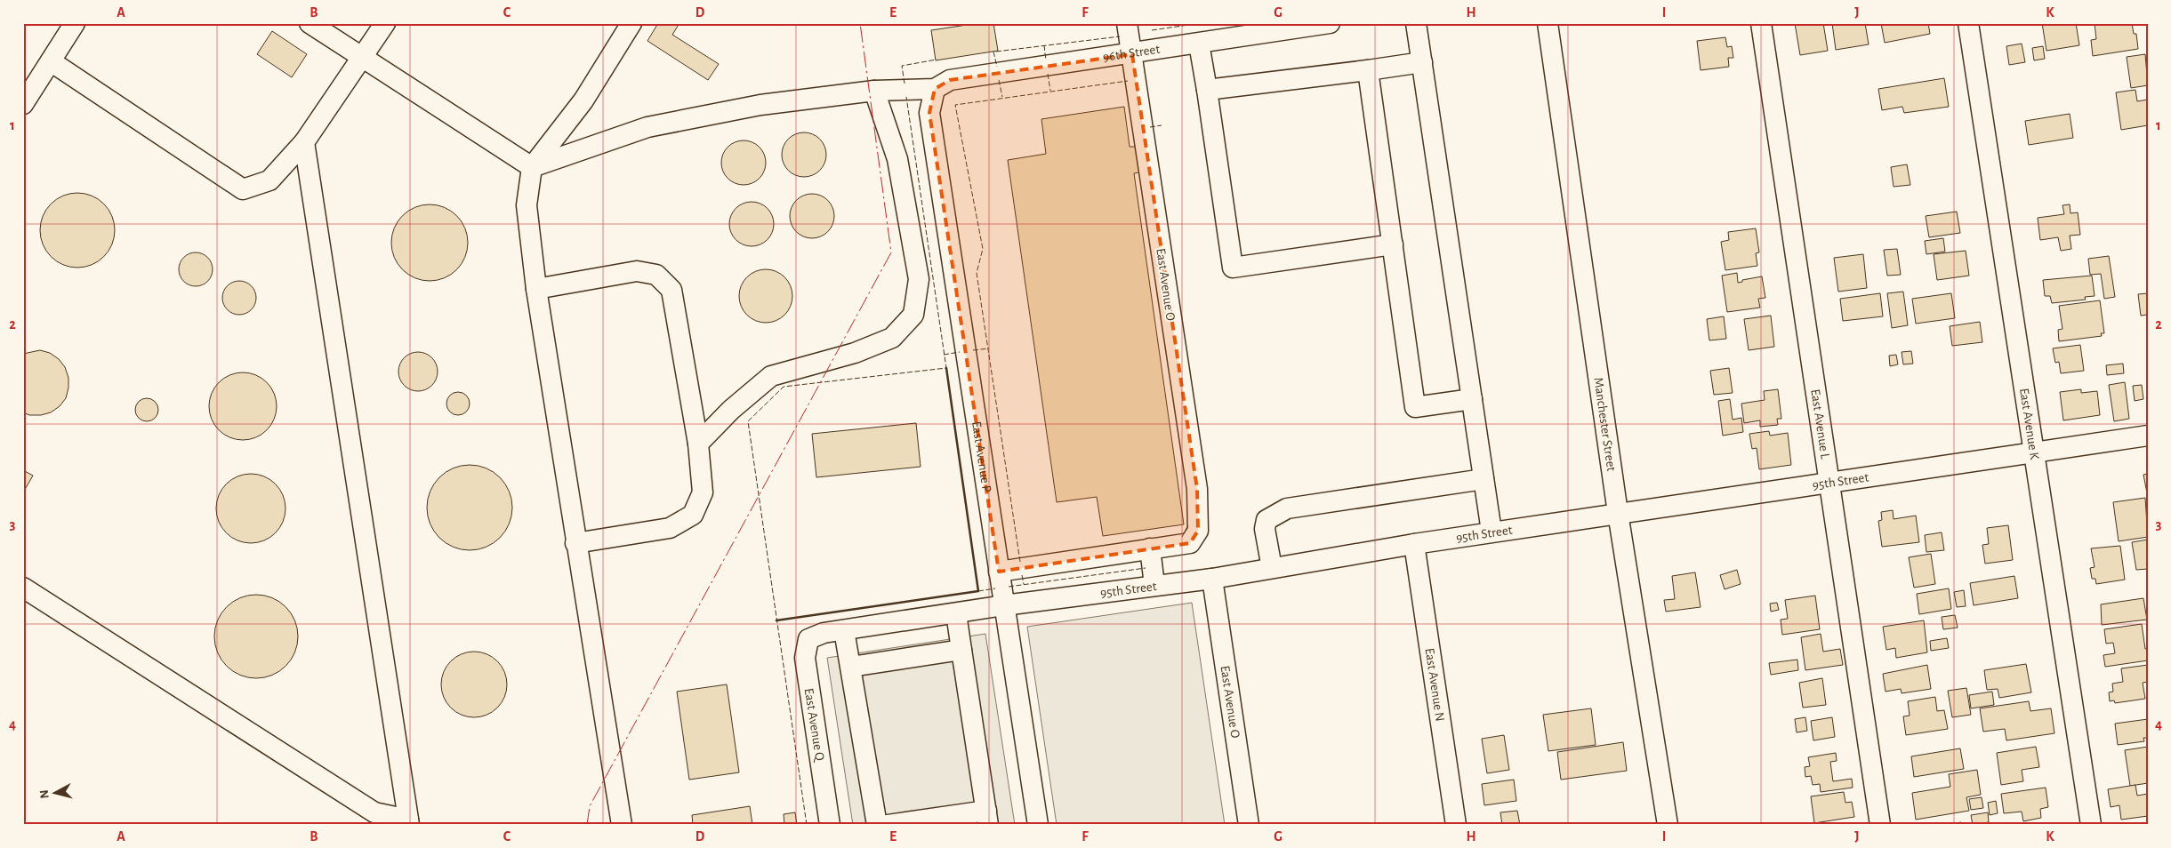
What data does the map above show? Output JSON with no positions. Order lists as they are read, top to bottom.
{
  "streets": {
    "street": [
      "96th Street",
      "East Avenue O",
      "Manchester Street",
      "East Avenue L",
      "East Avenue K",
      "East Avenue P",
      "95th Street",
      "East Avenue N",
      "East Avenue Q"
    ]
  },
  "crossings": [
    ["96th Street", "East Avenue O"],
    ["96th Street", "East Avenue P"],
    ["East Avenue O", "95th Street"],
    ["Manchester Street", "95th Street"],
    ["East Avenue L", "95th Street"],
    ["East Avenue K", "95th Street"],
    ["East Avenue P", "95th Street"],
    ["95th Street", "East Avenue N"],
    ["95th Street", "East Avenue Q"]
  ],
  "north": "left",
  "grid": {
    "columns": [
      "A",
      "B",
      "C",
      "D",
      "E",
      "F",
      "G",
      "H",
      "I",
      "J",
      "K"
    ],
    "rows": [
      "1",
      "2",
      "3",
      "4"
    ]
  }
}
